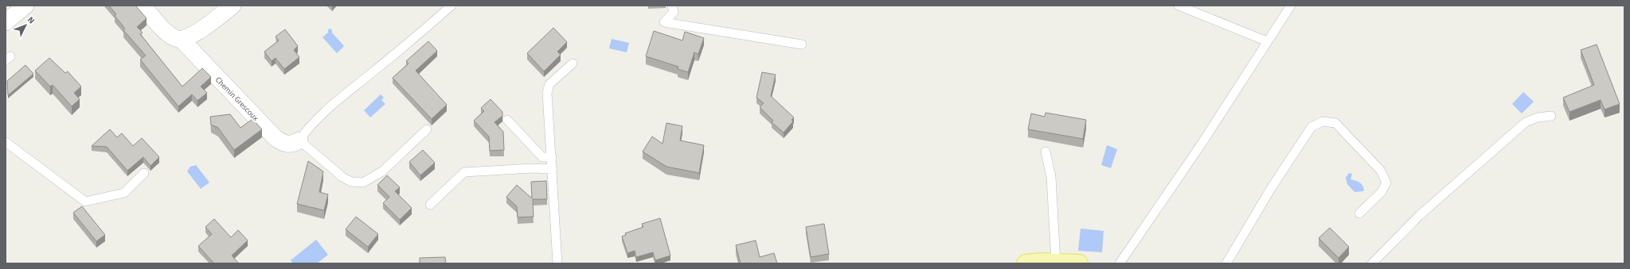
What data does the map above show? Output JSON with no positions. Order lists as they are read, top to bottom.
{
  "streets": {
    "street": ["Chemin Grescoux"]
  },
  "north": "top right"
}
